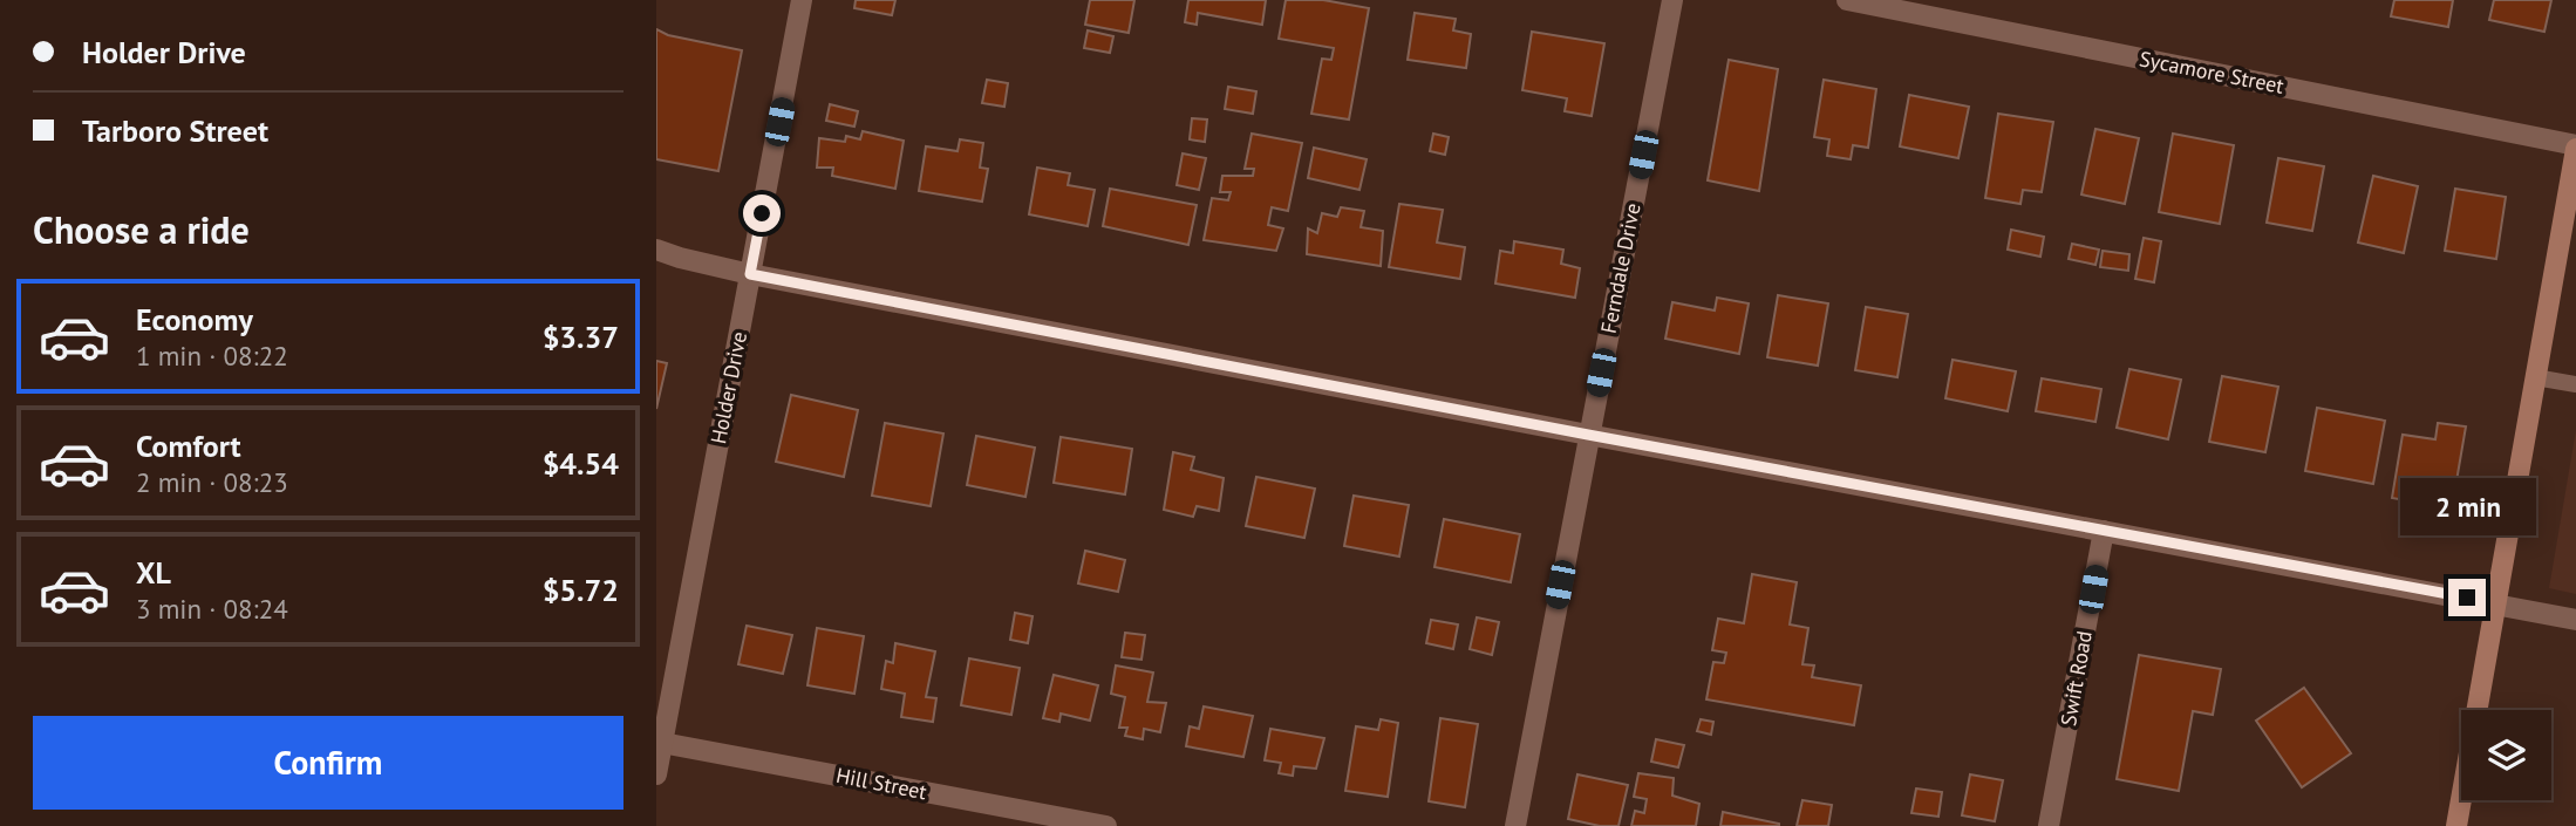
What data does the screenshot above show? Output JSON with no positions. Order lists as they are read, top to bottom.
{
  "streets": {
    "street": [
      "Sycamore Street",
      "Ferndale Drive",
      "Holder Drive",
      "Swift Road",
      "Hill Street"
    ]
  },
  "crossings": [
    ["Holder Drive", "Hill Street"]
  ],
  "page": {
    "banner": ["Holder Drive", "Tarboro Street"],
    "heading": "Choose a ride",
    "list": [
      {
        "name": "Economy",
        "note": "1 min · 08:22",
        "value": "$3.37"
      },
      {
        "name": "Comfort",
        "note": "2 min · 08:23",
        "value": "$4.54"
      },
      {
        "name": "XL",
        "note": "3 min · 08:24",
        "value": "$5.72"
      }
    ],
    "bubble": "2 min",
    "buttons": "Confirm"
  }
}
